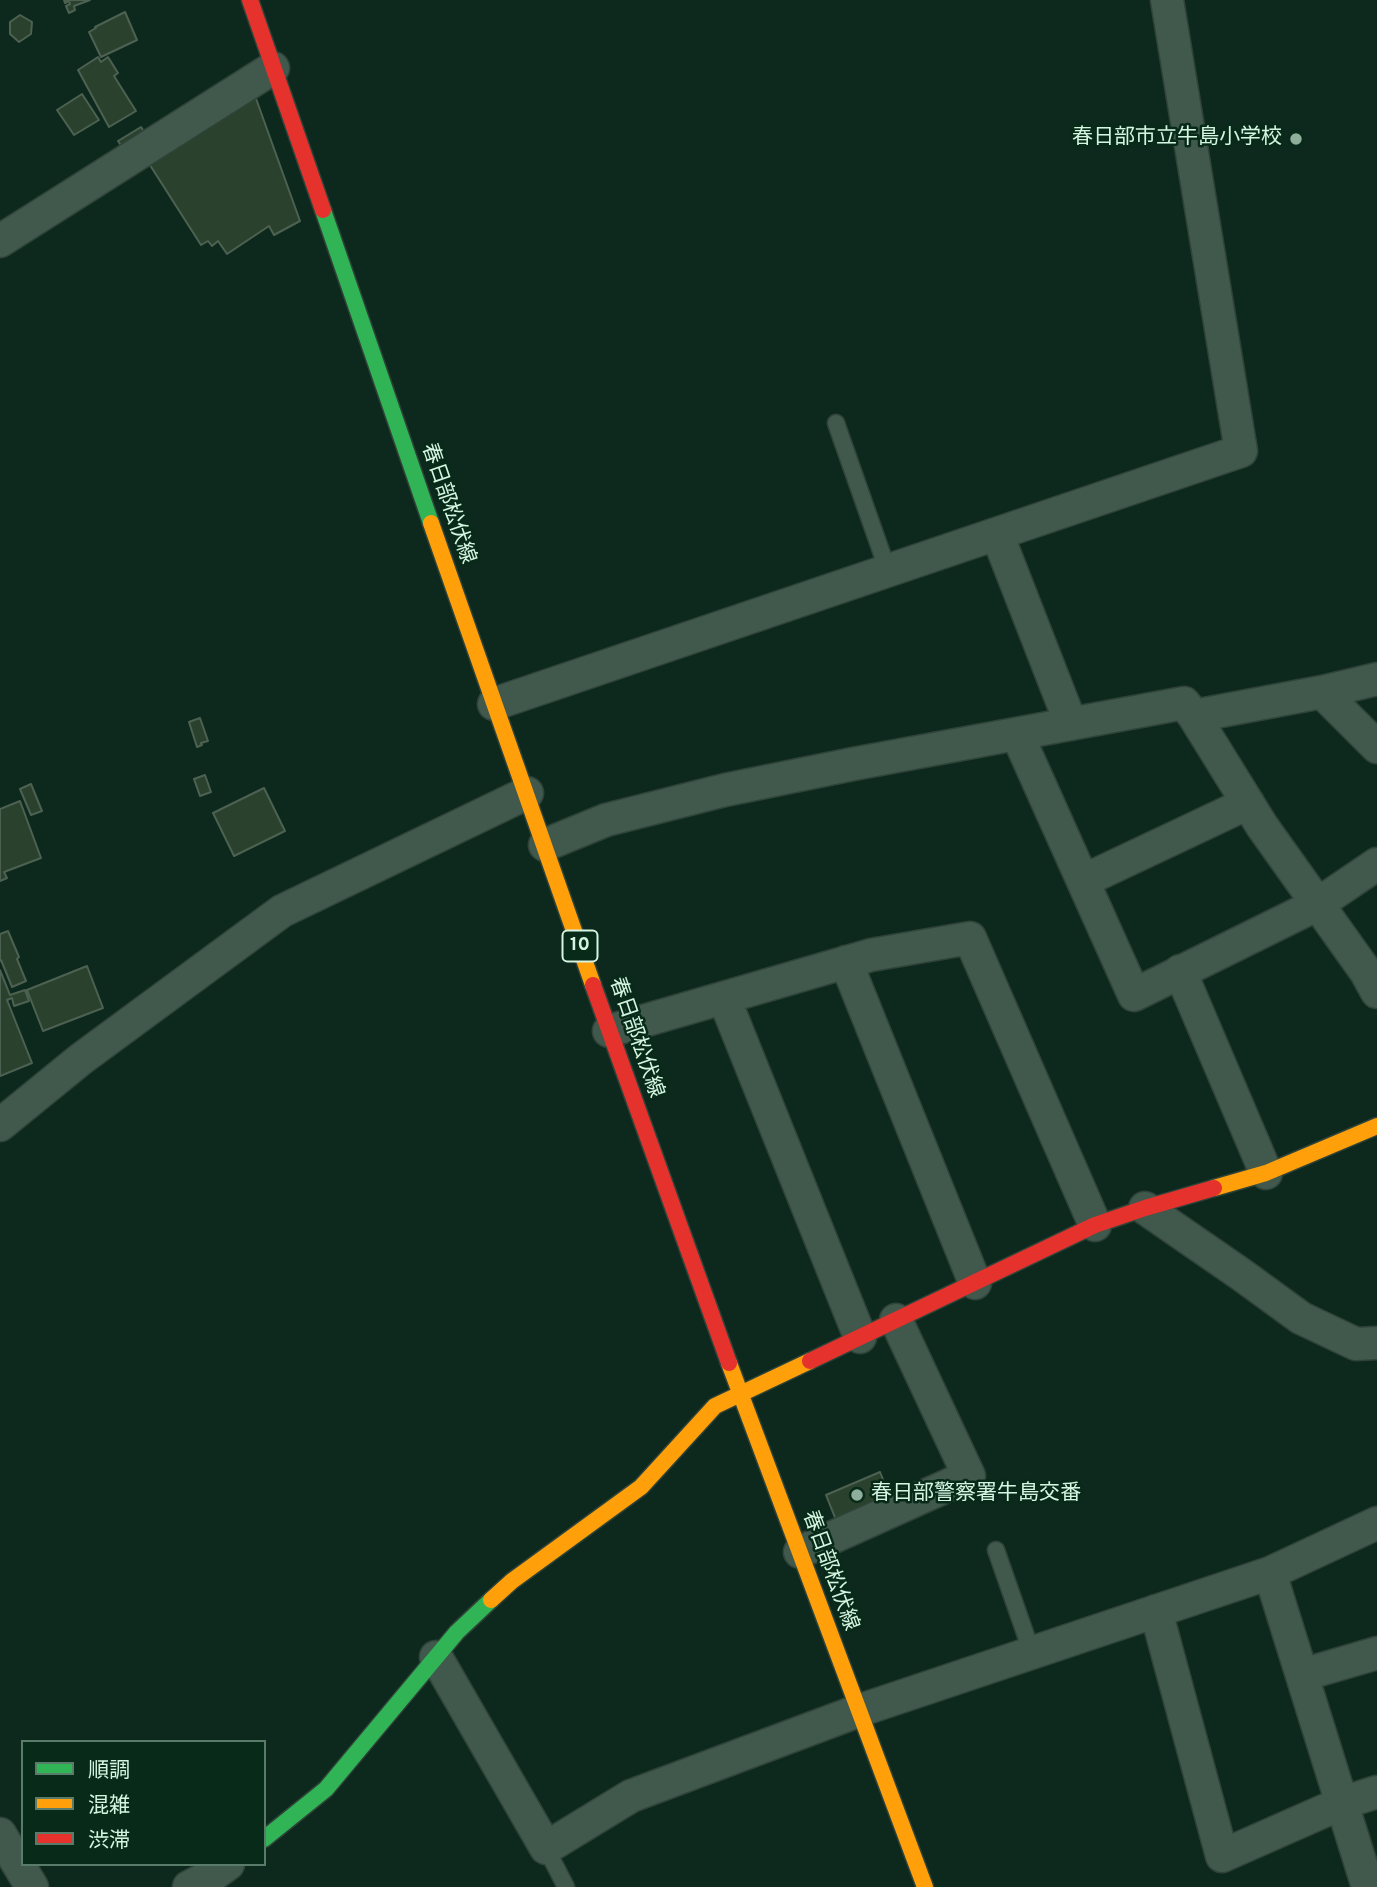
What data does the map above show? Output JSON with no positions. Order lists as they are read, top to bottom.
{
  "streets": {
    "main road": ["春日部松伏線", "10"]
  },
  "places": ["春日部市立牛島小学校", "春日部警察署牛島交番"],
  "legend": ["順調", "混雑", "渋滞"]
}
